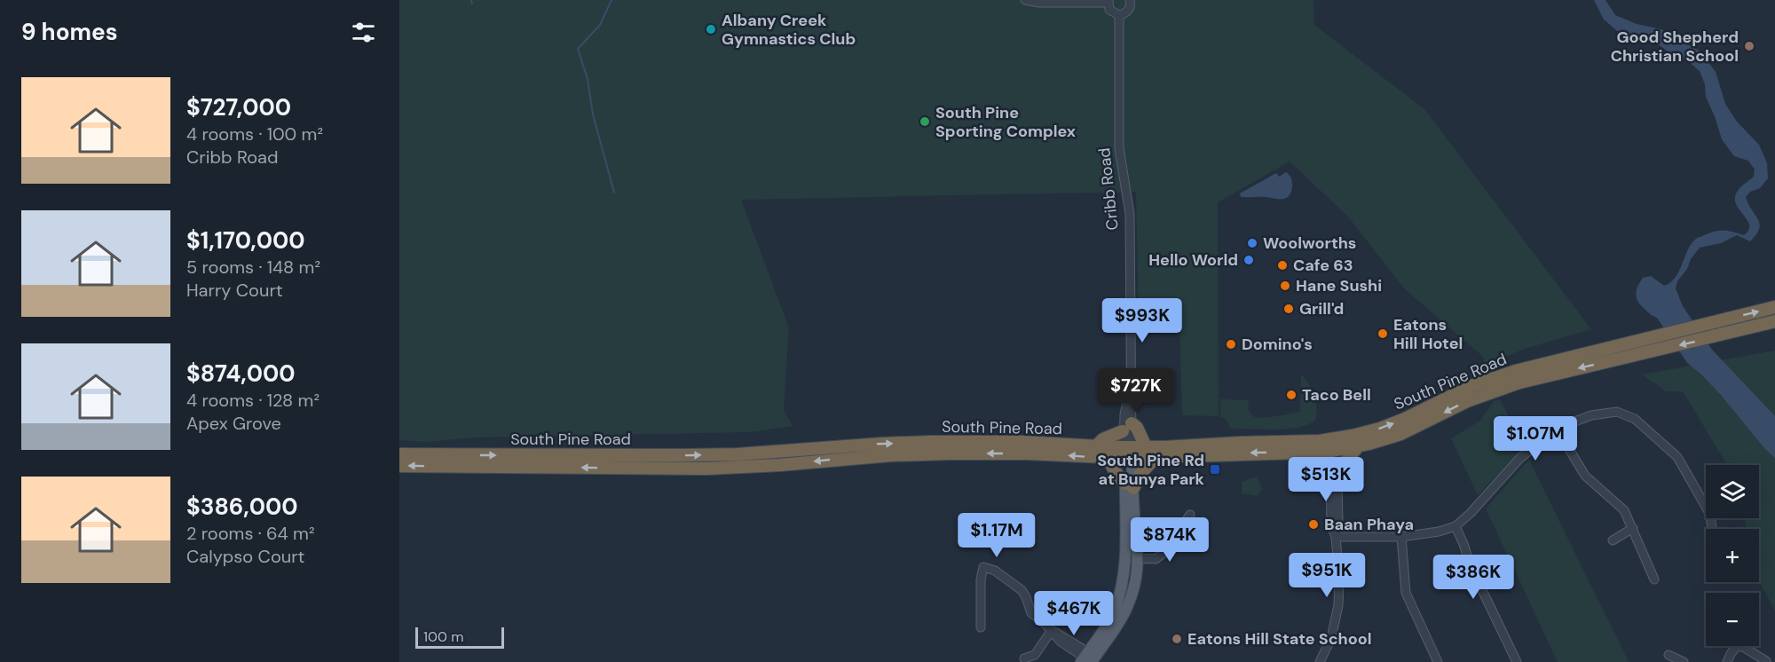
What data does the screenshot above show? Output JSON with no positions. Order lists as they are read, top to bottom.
{
  "streets": {
    "highway": ["South Pine Road"],
    "street": ["Cribb Road"]
  },
  "crossings": [
    ["Cribb Road", "South Pine Road"]
  ],
  "places": {
    "other": [
      "Albany Creek Gymnastics Club",
      "Good Shepherd Christian School",
      "South Pine Sporting Complex",
      "Woolworths",
      "Hello World",
      "Cafe 63",
      "Hane Sushi",
      "Grill'd",
      "Eatons Hill Hotel",
      "Domino's",
      "Taco Bell",
      "Baan Phaya",
      "Eatons Hill State School"
    ],
    "transit": ["South Pine Rd at Bunya Park"]
  },
  "scale_bar": "100 m",
  "page": {
    "heading": "9 homes",
    "list": [
      {
        "name": "$727,000",
        "note": "4 rooms · 100 m² · Cribb Road"
      },
      {
        "name": "$1,170,000",
        "note": "5 rooms · 148 m² · Harry Court"
      },
      {
        "name": "$874,000",
        "note": "4 rooms · 128 m² · Apex Grove"
      },
      {
        "name": "$386,000",
        "note": "2 rooms · 64 m² · Calypso Court"
      }
    ],
    "price": [
      "$993K",
      "$727K",
      "$1.07M",
      "$513K",
      "$1.17M",
      "$874K",
      "$951K",
      "$386K",
      "$467K"
    ],
    "map_buttons": ["+", "−"],
    "scale": "100 m"
  }
}
